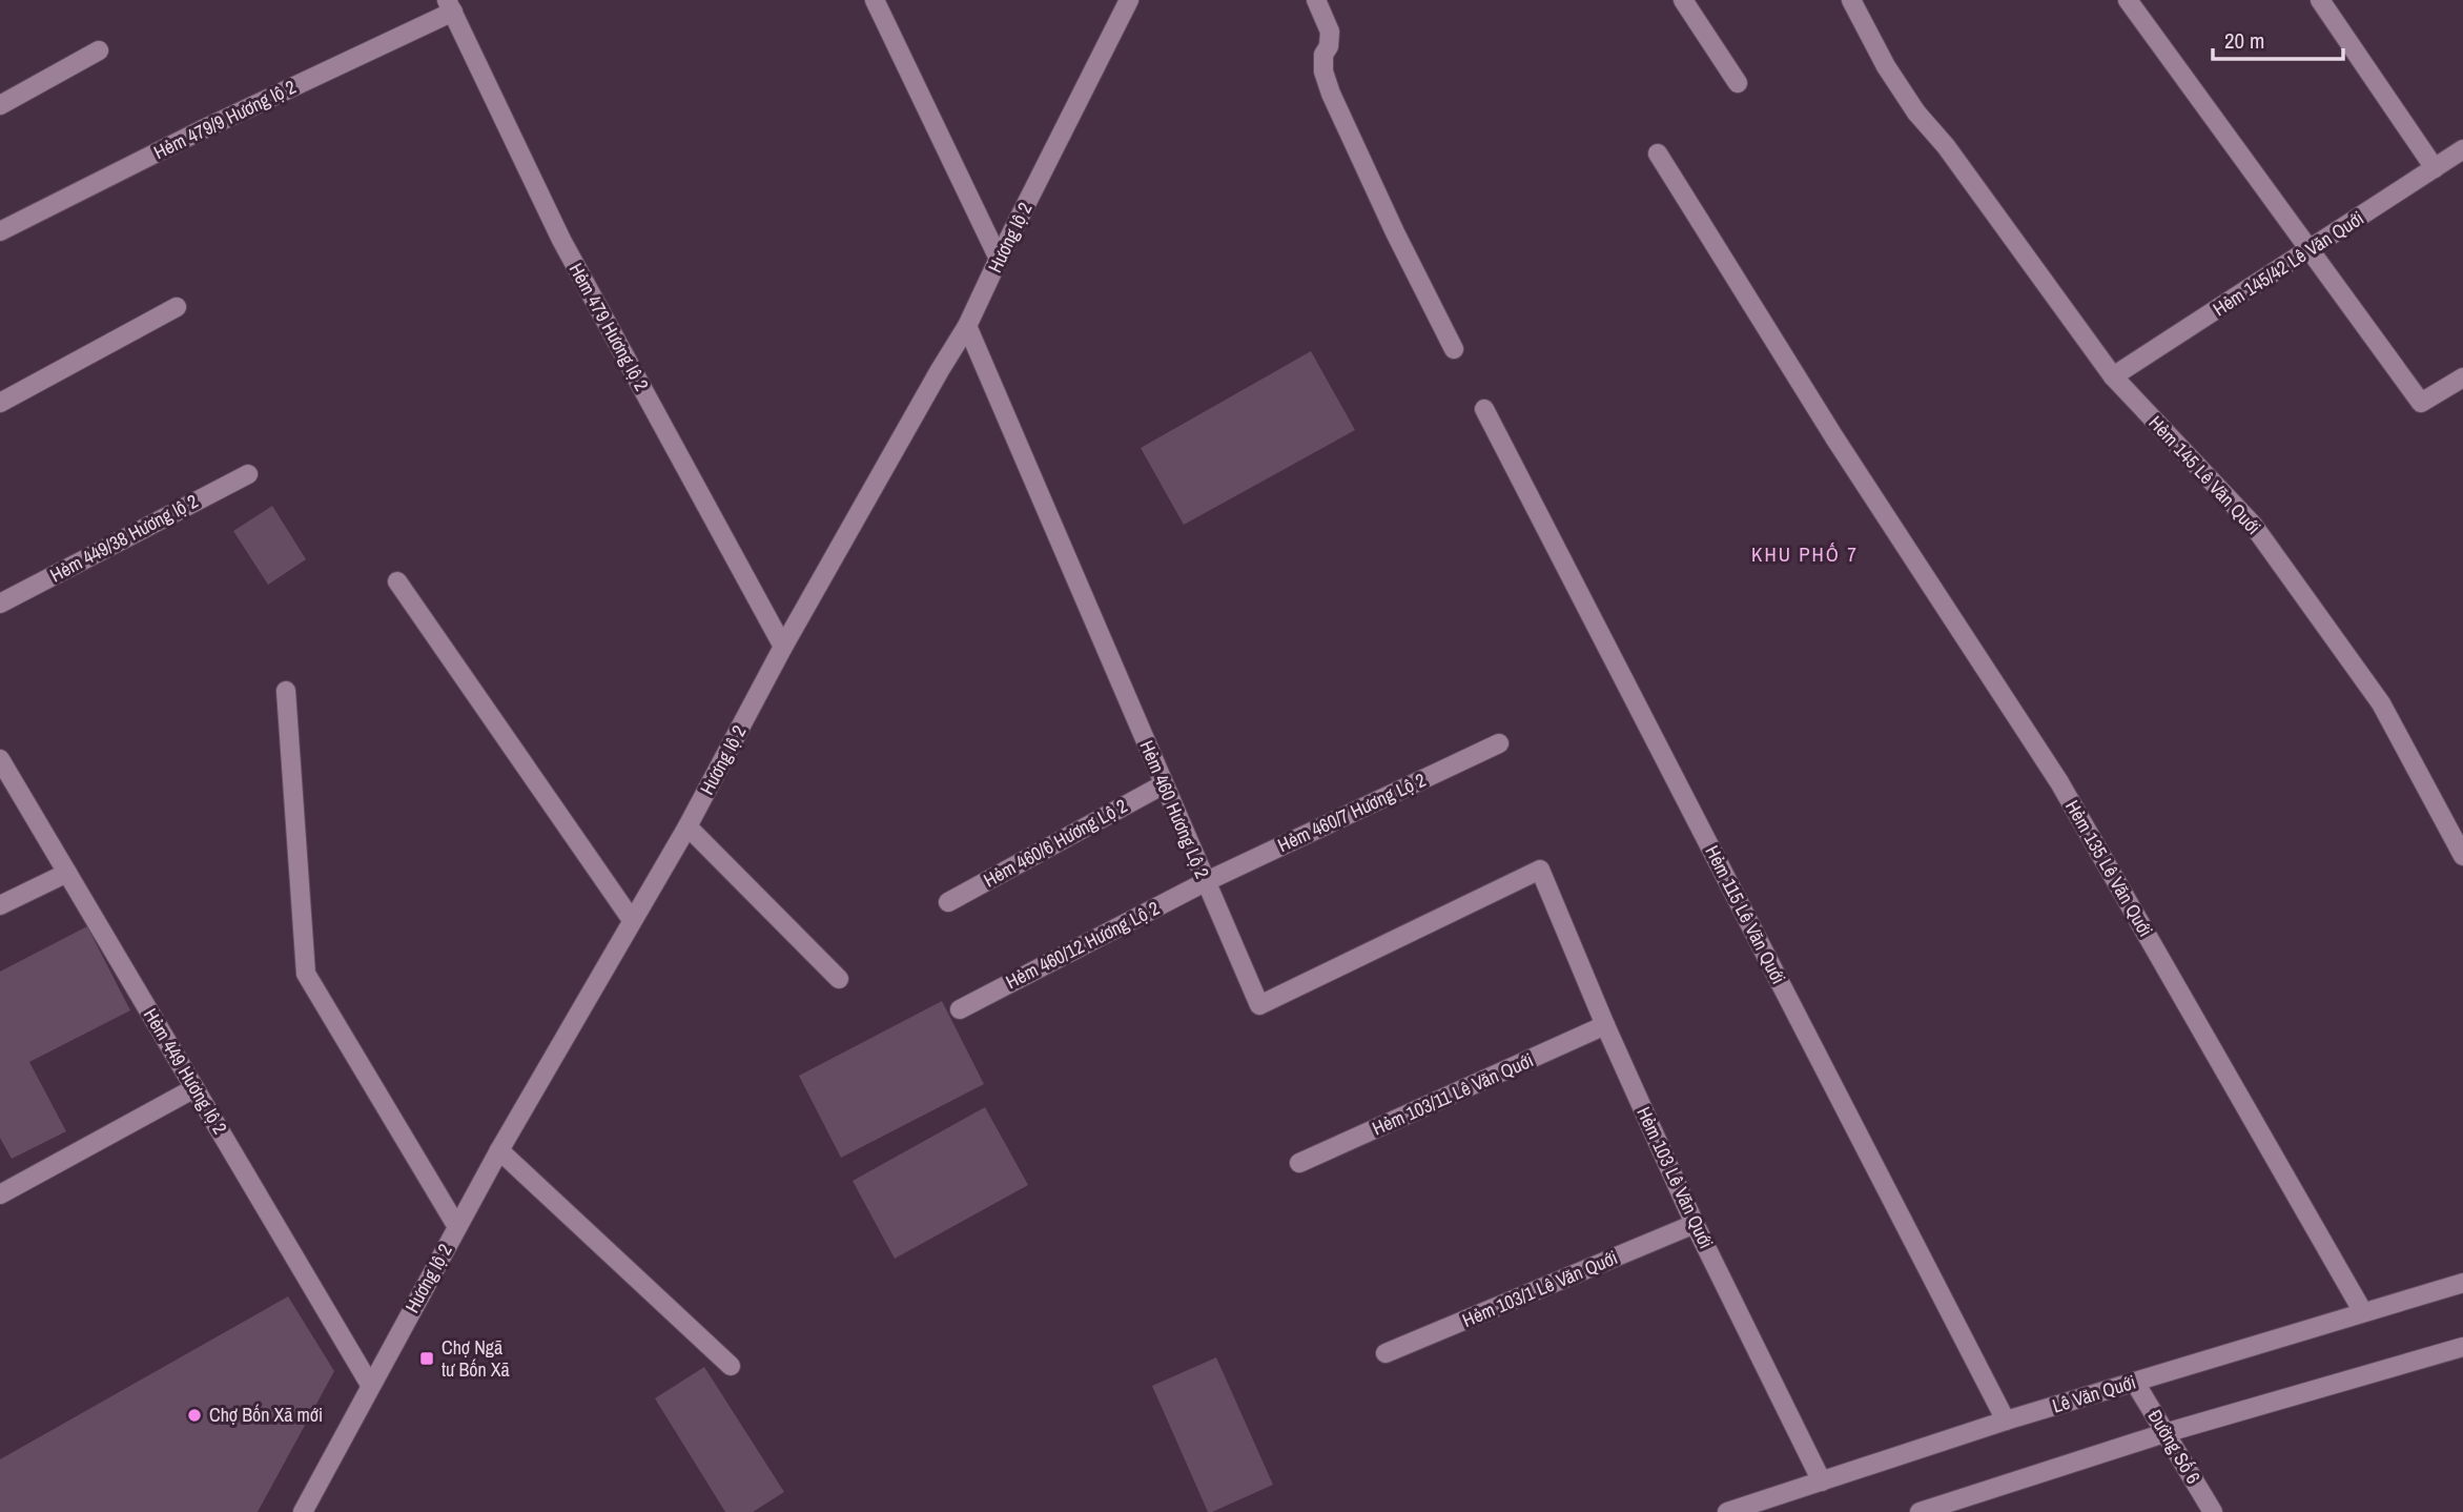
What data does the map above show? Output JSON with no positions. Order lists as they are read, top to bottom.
{
  "streets": {
    "street": [
      "Hẻm 479/9 Hương lộ 2",
      "Hương lộ 2",
      "Hẻm 145/42 Lê Văn Quới",
      "Hẻm 479 Hương lộ 2",
      "Hẻm 145 Lê Văn Quới",
      "Hẻm 449/38 Hương lộ 2",
      "Hẻm 460 Hương Lộ 2",
      "Hẻm 460/7 Hương Lộ 2",
      "Hẻm 460/6 Hương Lộ 2",
      "Hẻm 135 Lê Văn Quới",
      "Hẻm 115 Lê Văn Quới",
      "Hẻm 460/12 Hương Lộ 2",
      "Hẻm 449 Hương lộ 2",
      "Hẻm 103/11 Lê Văn Quới",
      "Hẻm 103 Lê Văn Quới",
      "Hẻm 103/1 Lê Văn Quới",
      "Lê Văn Quới",
      "Đường Số 6"
    ]
  },
  "crossings": [
    ["Hẻm 479/9 Hương lộ 2", "Hẻm 479 Hương lộ 2"],
    ["Hương lộ 2", "Hẻm 479 Hương lộ 2"],
    ["Hương lộ 2", "Hẻm 460 Hương Lộ 2"],
    ["Hương lộ 2", "Hẻm 449 Hương lộ 2"],
    ["Hẻm 145/42 Lê Văn Quới", "Hẻm 145 Lê Văn Quới"],
    ["Hẻm 460 Hương Lộ 2", "Hẻm 460/7 Hương Lộ 2"],
    ["Hẻm 460 Hương Lộ 2", "Hẻm 460/6 Hương Lộ 2"],
    ["Hẻm 460 Hương Lộ 2", "Hẻm 460/12 Hương Lộ 2"],
    ["Hẻm 460 Hương Lộ 2", "Hẻm 103 Lê Văn Quới"],
    ["Hẻm 460/7 Hương Lộ 2", "Hẻm 460/12 Hương Lộ 2"],
    ["Hẻm 135 Lê Văn Quới", "Lê Văn Quới"],
    ["Hẻm 115 Lê Văn Quới", "Lê Văn Quới"],
    ["Hẻm 103/11 Lê Văn Quới", "Hẻm 103 Lê Văn Quới"],
    ["Hẻm 103 Lê Văn Quới", "Hẻm 103/1 Lê Văn Quới"],
    ["Hẻm 103 Lê Văn Quới", "Lê Văn Quới"],
    ["Lê Văn Quới", "Đường Số 6"]
  ],
  "districts": ["KHU PHỐ 7"],
  "places": {
    "transit": ["Chợ Ngã tư Bốn Xã"],
    "other": ["Chợ Bốn Xã mới"]
  },
  "scale_bar": "20 m"
}
